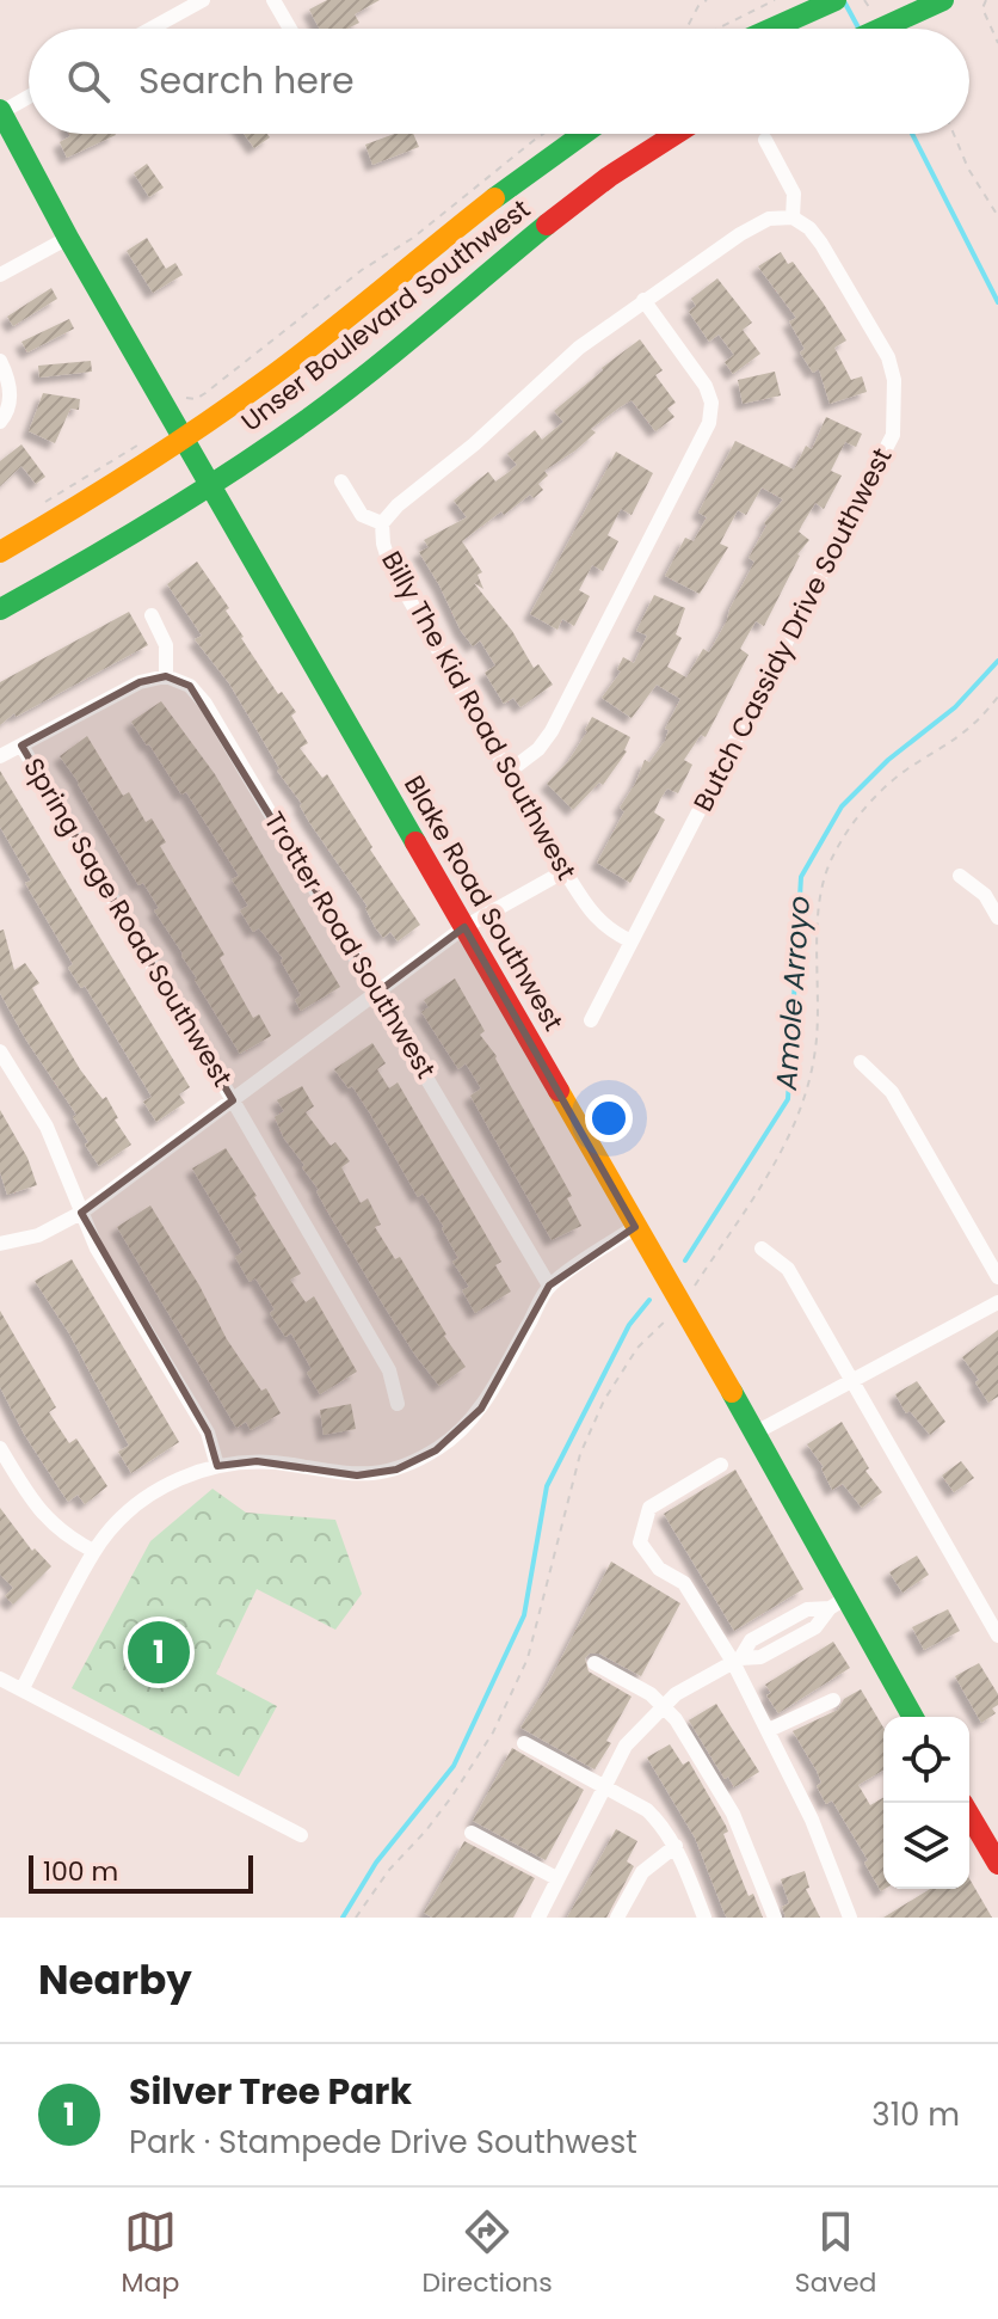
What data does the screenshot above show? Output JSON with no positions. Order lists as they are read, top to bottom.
{
  "streets": {
    "main road": ["Unser Boulevard Southwest", "Blake Road Southwest"],
    "street": [
      "Butch Cassidy Drive Southwest",
      "Billy The Kid Road Southwest",
      "Spring Sage Road Southwest",
      "Trotter Road Southwest"
    ]
  },
  "crossings": [
    ["Unser Boulevard Southwest", "Blake Road Southwest"],
    ["Butch Cassidy Drive Southwest", "Billy The Kid Road Southwest"]
  ],
  "water": ["Amole Arroyo"],
  "scale_bar": "100 m",
  "page": {
    "search": "Search here",
    "pins": "1",
    "scale": "100 m",
    "heading": "Nearby",
    "list": [
      {
        "mark": "1",
        "name": "Silver Tree Park",
        "note": "Park · Stampede Drive Southwest",
        "value": "310 m"
      }
    ],
    "nav": ["Map", "Directions", "Saved"]
  }
}
